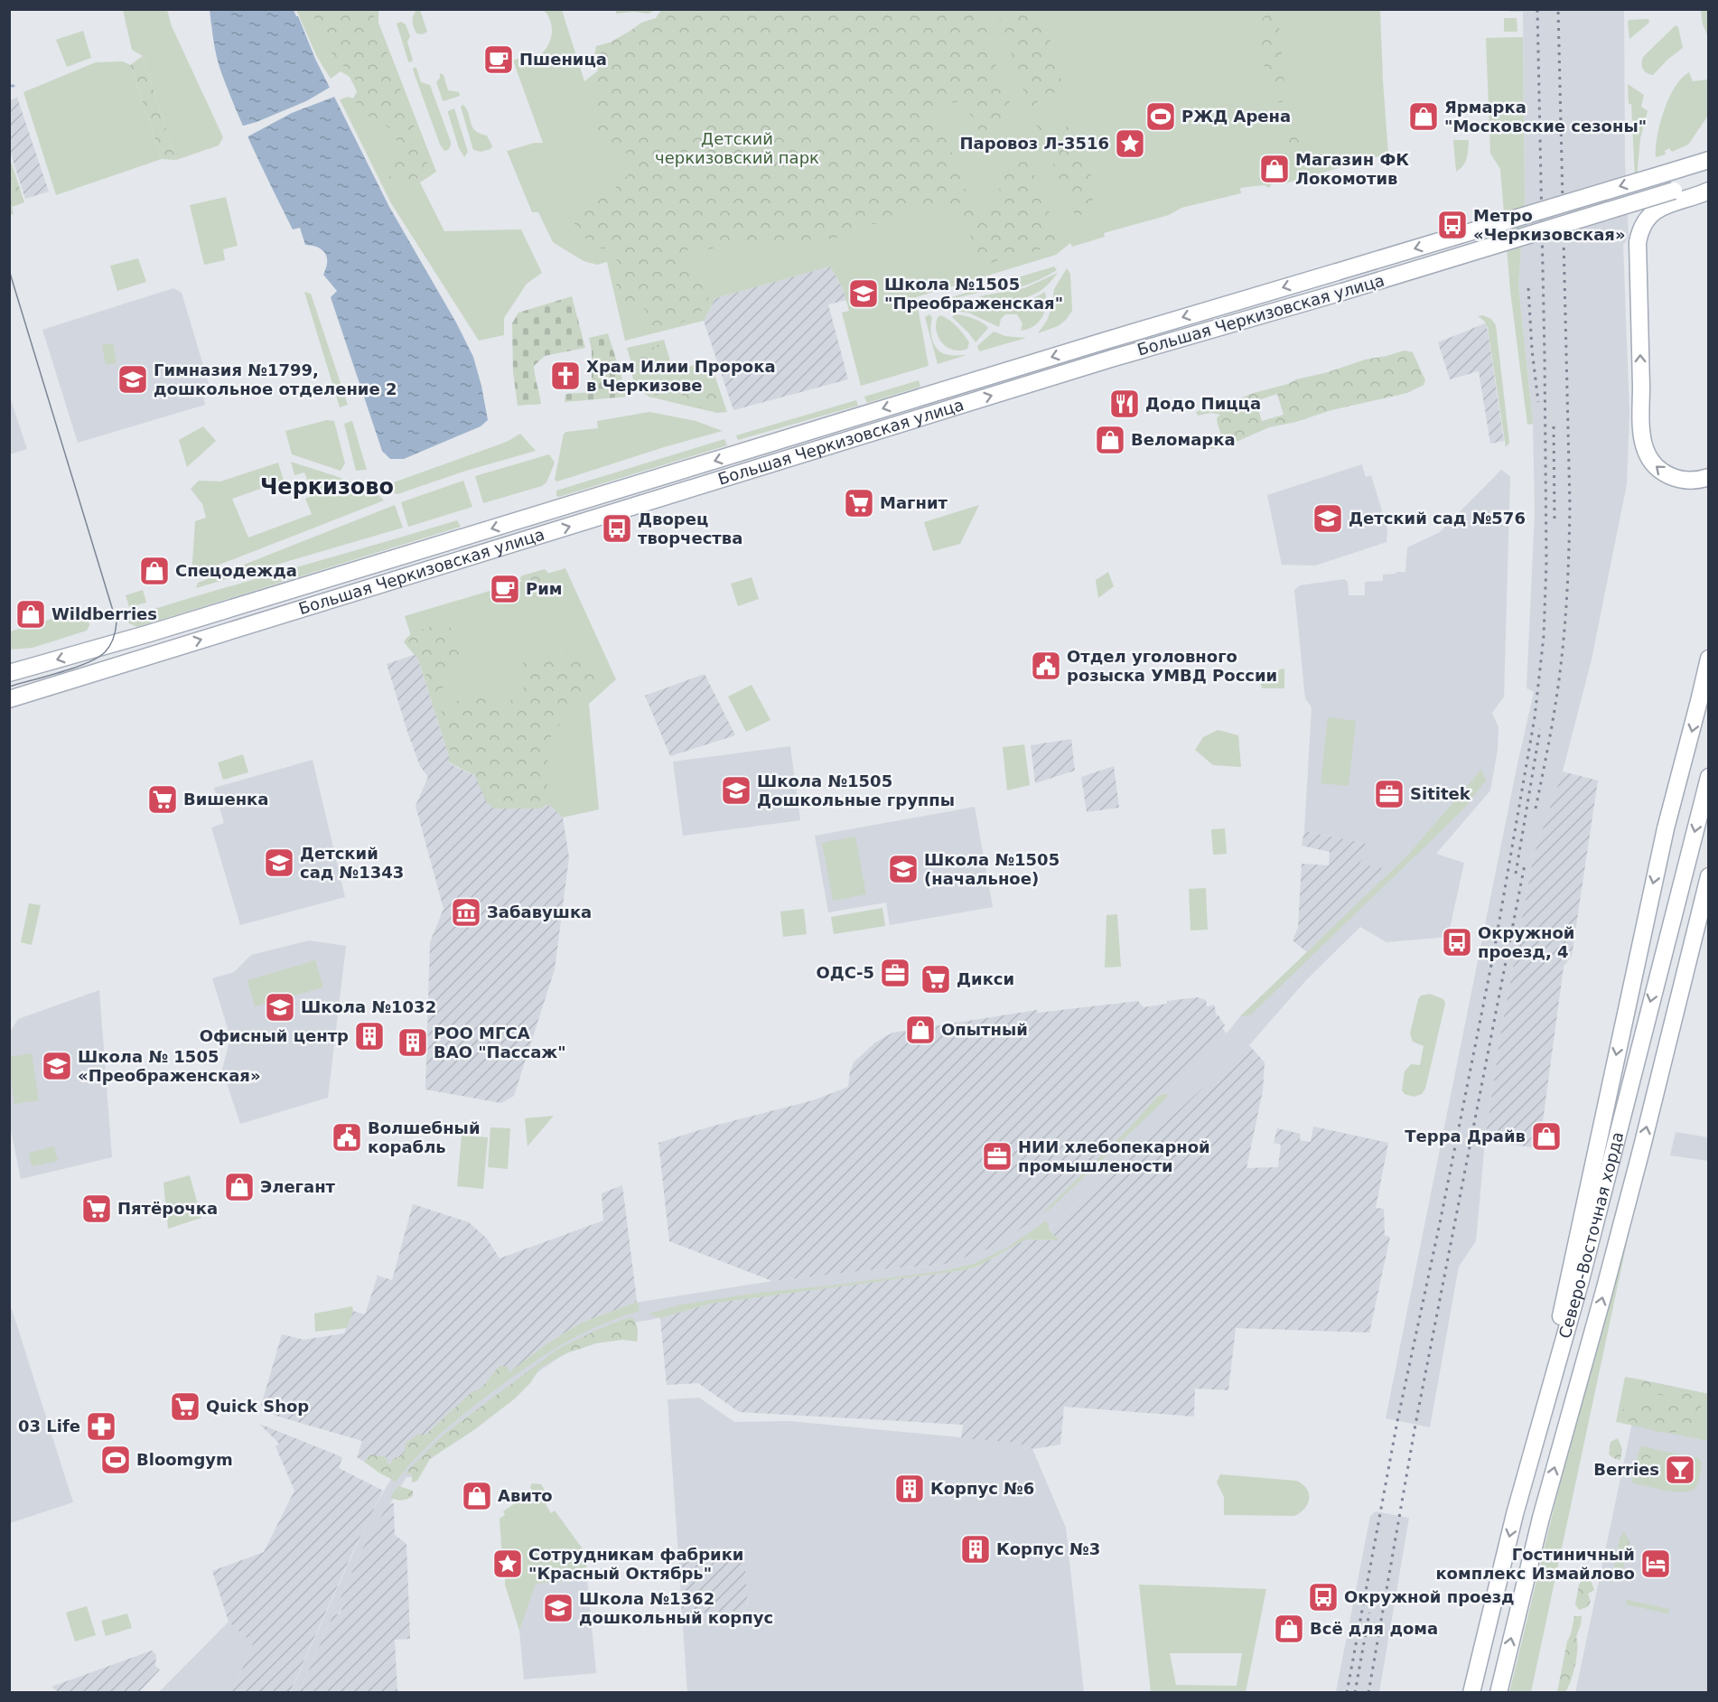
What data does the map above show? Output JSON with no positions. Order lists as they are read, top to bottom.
{
  "streets": {
    "main road": ["Большая Черкизовская улица", "Северо-Восточная хорда"]
  },
  "districts": ["Черкизово"],
  "parks": ["Детский черкизовский парк"],
  "places": {
    "cafe": ["Пшеница", "Рим"],
    "sports": ["РЖД Арена", "Bloomgym"],
    "shop": [
      "Ярмарка \"Московские сезоны\"",
      "Магазин ФК Локомотив",
      "Веломарка",
      "Спецодежда",
      "Wildberries",
      "Опытный",
      "Терра Драйв",
      "Элегант",
      "Авито",
      "Всё для дома"
    ],
    "place": ["Паровоз Л-3516", "Сотрудникам фабрики \"Красный Октябрь\""],
    "bus stop": [
      "Метро «Черкизовская»",
      "Дворец творчества",
      "Окружной проезд, 4",
      "Окружной проезд"
    ],
    "school or university": [
      "Школа №1505 \"Преображенская\"",
      "Гимназия №1799, дошкольное отделение 2",
      "Детский сад №576",
      "Школа №1505 Дошкольные группы",
      "Детский сад №1343",
      "Школа №1505 (начальное)",
      "Школа №1032",
      "Школа № 1505 «Преображенская»",
      "Школа №1362 дошкольный корпус"
    ],
    "church": ["Храм Илии Пророка в Черкизове"],
    "restaurant": ["Додо Пицца"],
    "supermarket": [
      "Магнит",
      "Вишенка",
      "Дикси",
      "Пятёрочка",
      "Quick Shop"
    ],
    "public building": ["Отдел уголовного розыска УМВД России", "Волшебный корабль"],
    "office": ["Sititek", "ОДС-5", "НИИ хлебопекарной промышлености"],
    "museum": ["Забавушка"],
    "building": [
      "Офисный центр",
      "РОО МГСА ВАО \"Пассаж\"",
      "Корпус №6",
      "Корпус №3"
    ],
    "pharmacy": ["03 Life"],
    "bar": ["Berries"],
    "hotel": ["Гостиничный комплекс Измайлово"]
  }
}
